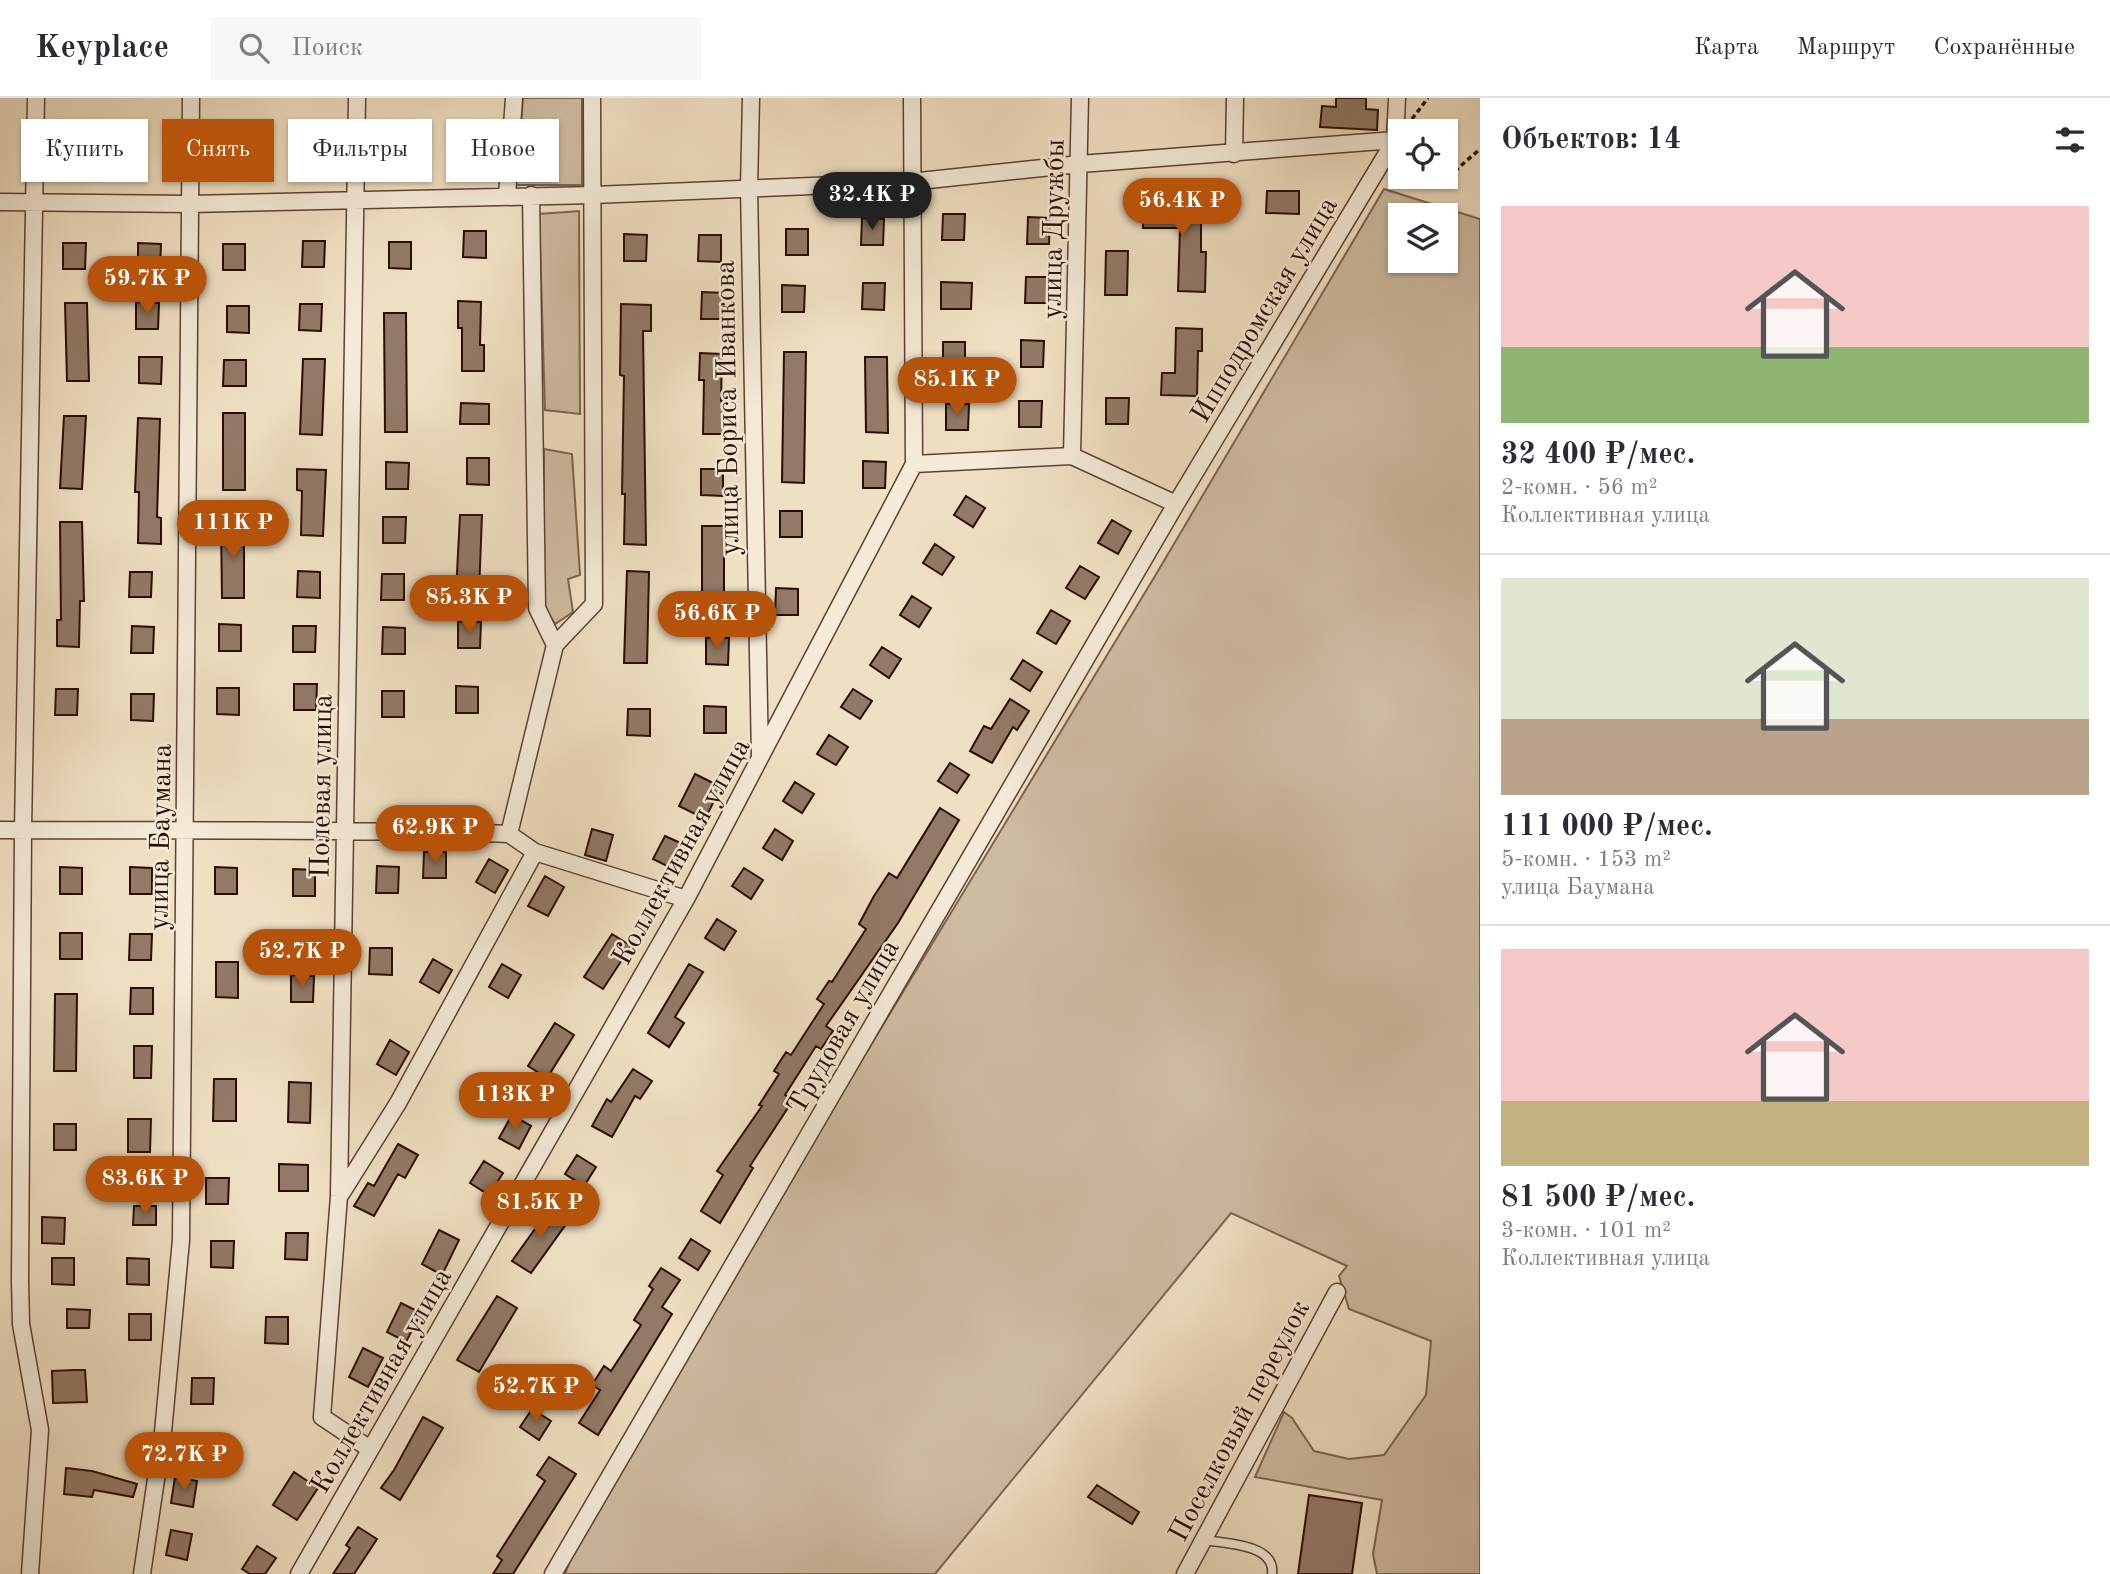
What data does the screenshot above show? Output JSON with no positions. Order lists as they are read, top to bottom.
{
  "streets": {
    "street": [
      "улица Дружбы",
      "Ипподромская улица",
      "улица Бориса Иванкова",
      "Полевая улица",
      "улица Баумана",
      "Коллективная улица",
      "Трудовая улица",
      "Поселковый переулок"
    ]
  },
  "crossings": [
    ["Ипподромская улица", "Трудовая улица"],
    ["улица Бориса Иванкова", "Коллективная улица"],
    ["Полевая улица", "Коллективная улица"]
  ],
  "page": {
    "header": "Keyplace",
    "search": "Поиск",
    "nav": ["Карта", "Маршрут", "Сохранённые"],
    "heading": "Объектов: 14",
    "chip": [
      "Купить",
      "Снять",
      "Фильтры",
      "Новое"
    ],
    "price": [
      "32.4K ₽",
      "56.4K ₽",
      "59.7K ₽",
      "85.1K ₽",
      "111K ₽",
      "85.3K ₽",
      "56.6K ₽",
      "62.9K ₽",
      "52.7K ₽",
      "113K ₽",
      "83.6K ₽",
      "81.5K ₽",
      "52.7K ₽",
      "72.7K ₽"
    ],
    "list": [
      {
        "name": "32 400 ₽/мес.",
        "note": "2-комн. · 56 m² · Коллективная улица"
      },
      {
        "name": "111 000 ₽/мес.",
        "note": "5-комн. · 153 m² · улица Баумана"
      },
      {
        "name": "81 500 ₽/мес.",
        "note": "3-комн. · 101 m² · Коллективная улица"
      }
    ]
  }
}
